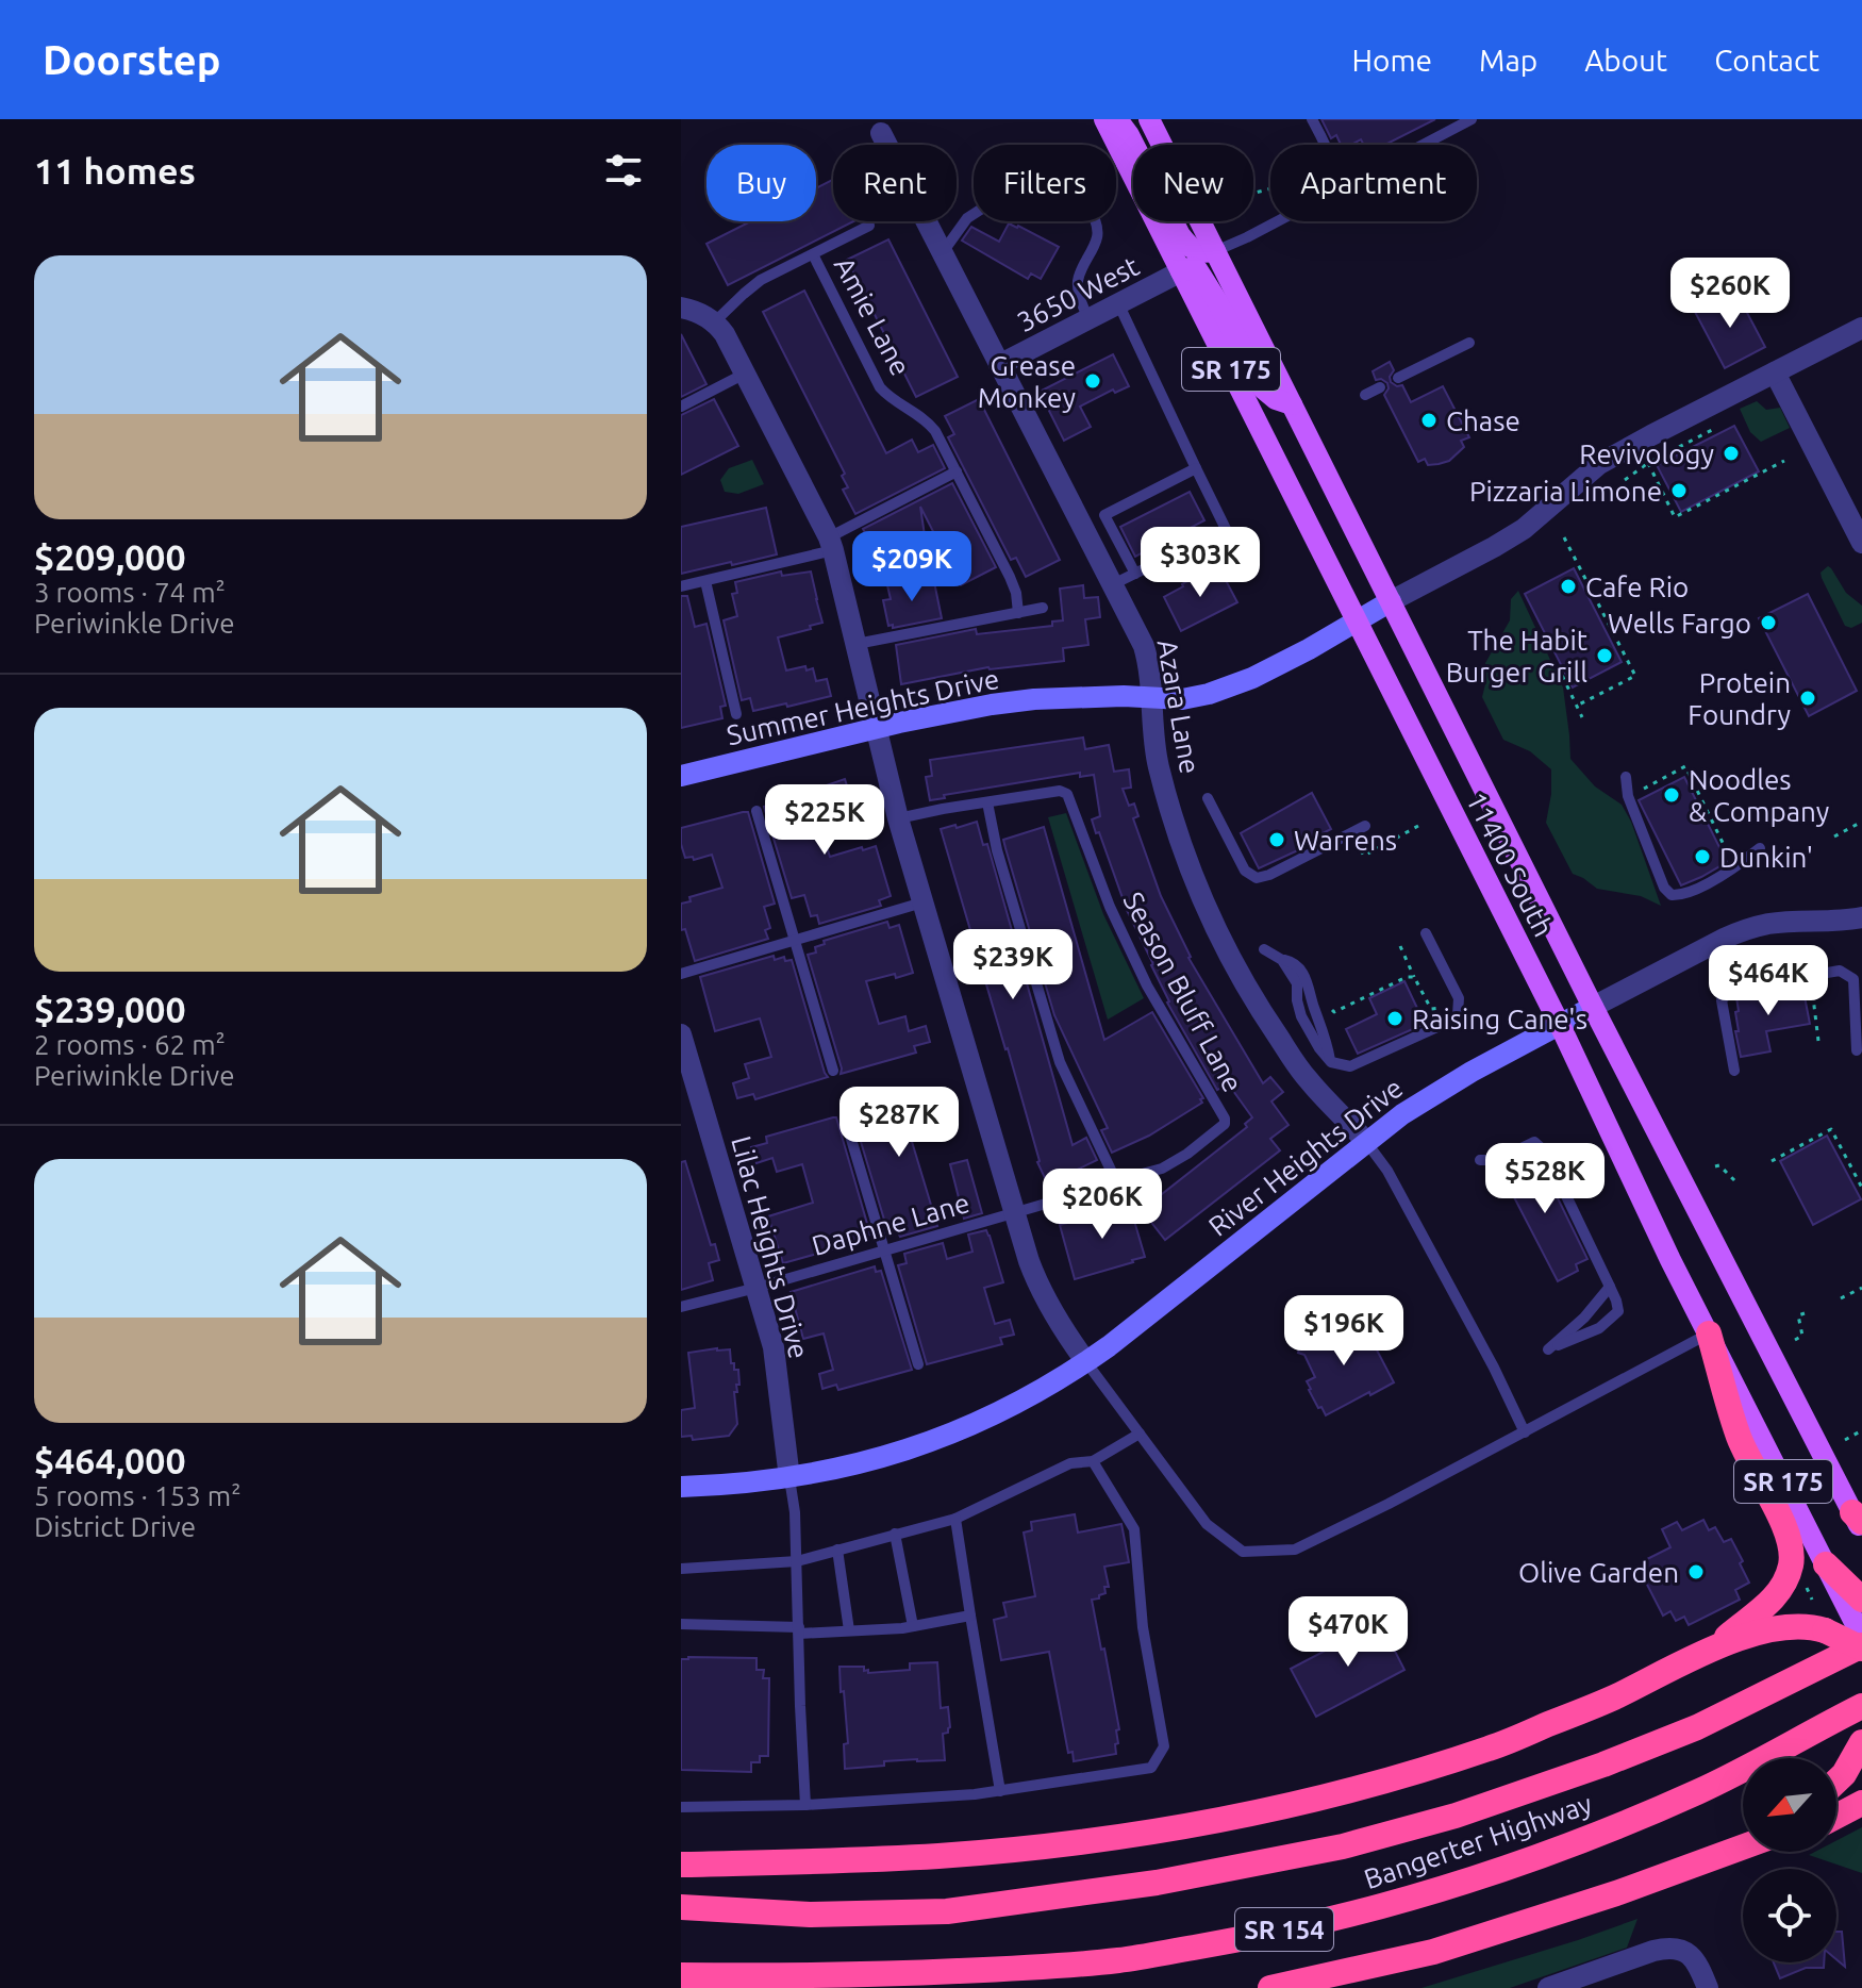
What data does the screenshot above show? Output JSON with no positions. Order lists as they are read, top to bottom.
{
  "streets": {
    "highway": ["Bangerter Highway", "SR 154"],
    "main road": ["SR 175", "11400 South"],
    "street": [
      "3650 West",
      "Summer Heights Drive",
      "Azara Lane",
      "River Heights Drive",
      "Lilac Heights Drive"
    ],
    "lane": ["Amie Lane", "Season Bluff Lane", "Daphne Lane"]
  },
  "crossings": [
    ["3650 West", "Azara Lane"],
    ["3650 West", "11400 South"],
    ["Summer Heights Drive", "Azara Lane"],
    ["Summer Heights Drive", "11400 South"],
    ["Azara Lane", "River Heights Drive"],
    ["11400 South", "River Heights Drive"],
    ["Season Bluff Lane", "Daphne Lane"],
    ["River Heights Drive", "Lilac Heights Drive"],
    ["Daphne Lane", "Lilac Heights Drive"]
  ],
  "places": [
    "Grease Monkey",
    "Chase",
    "Revivology",
    "Pizzaria Limone",
    "Cafe Rio",
    "Wells Fargo",
    "The Habit Burger Grill",
    "Protein Foundry",
    "Noodles & Company",
    "Warrens",
    "Dunkin'",
    "Raising Cane's",
    "Olive Garden"
  ],
  "north": "bottom left",
  "page": {
    "header": "Doorstep",
    "nav": [
      "Home",
      "Map",
      "About",
      "Contact"
    ],
    "heading": "11 homes",
    "chip": [
      "Buy",
      "Rent",
      "Filters",
      "New",
      "Apartment"
    ],
    "list": [
      {
        "name": "$209,000",
        "note": "3 rooms · 74 m² · Periwinkle Drive"
      },
      {
        "name": "$239,000",
        "note": "2 rooms · 62 m² · Periwinkle Drive"
      },
      {
        "name": "$464,000",
        "note": "5 rooms · 153 m² · District Drive"
      }
    ],
    "price": [
      "$260K",
      "$303K",
      "$209K",
      "$225K",
      "$239K",
      "$464K",
      "$287K",
      "$528K",
      "$206K",
      "$196K",
      "$470K"
    ]
  }
}
